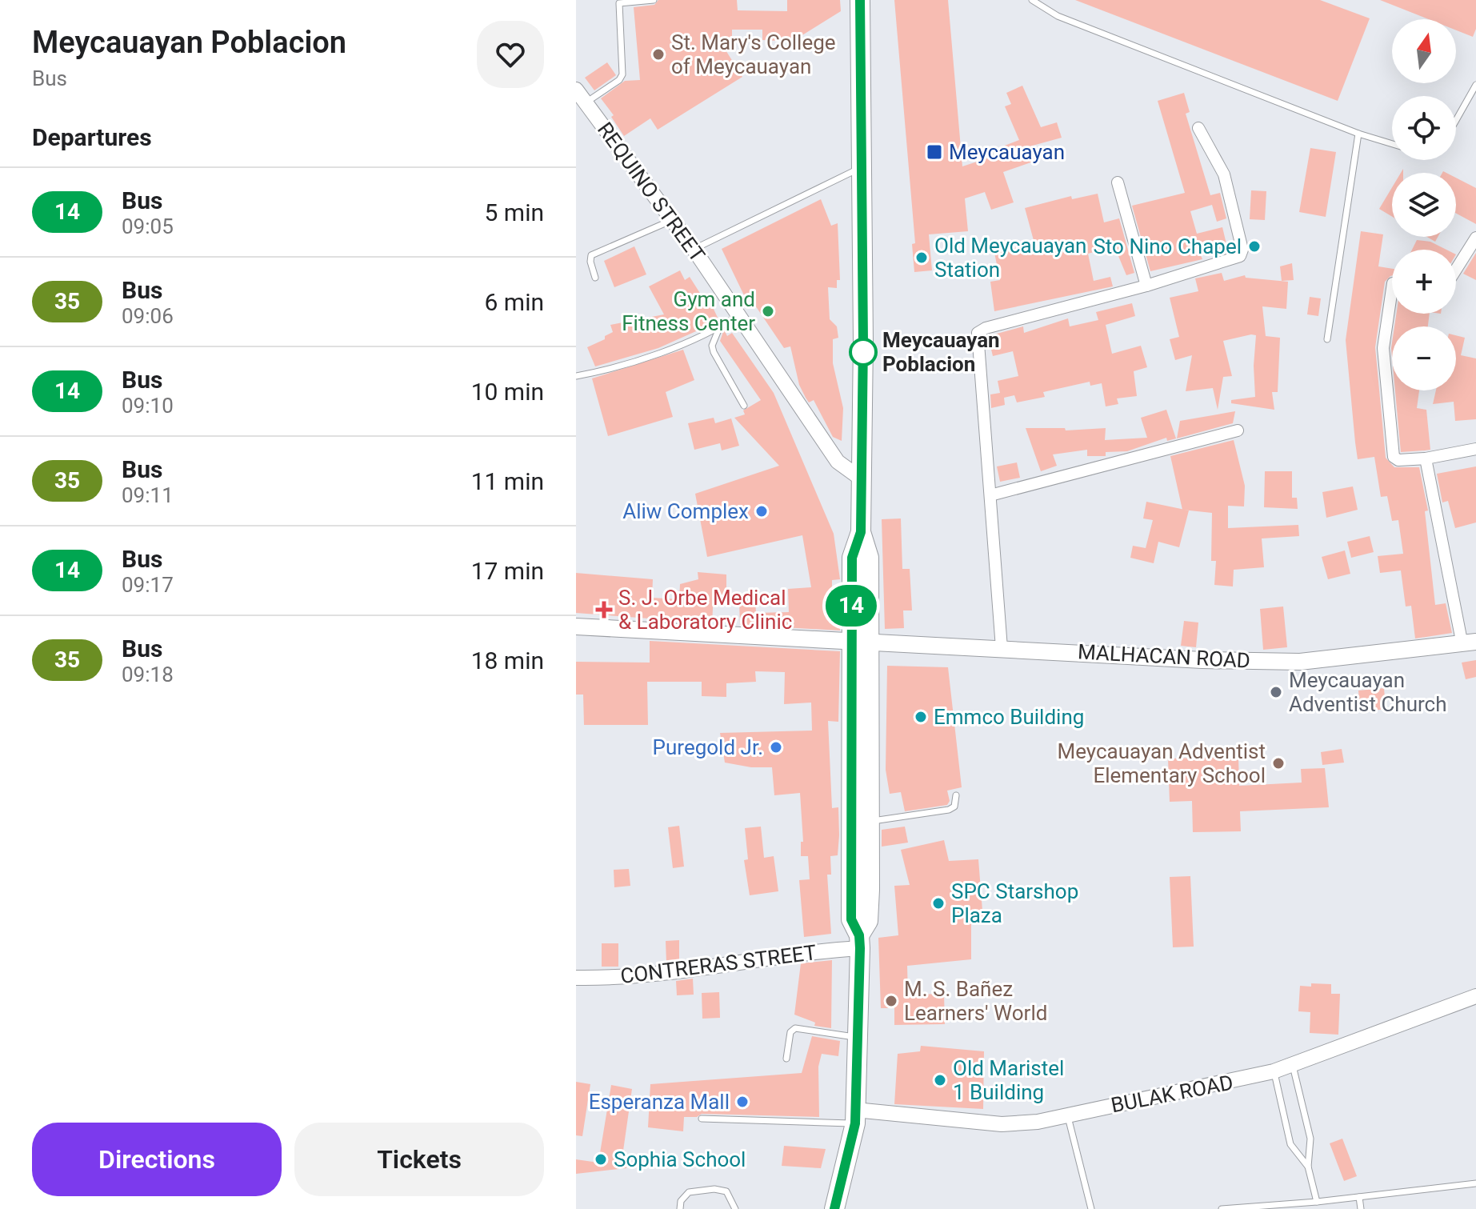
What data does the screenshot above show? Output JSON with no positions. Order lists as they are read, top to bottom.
{
  "streets": {
    "main road": ["MALHACAN ROAD"],
    "street": ["REQUINO STREET", "CONTRERAS STREET", "BULAK ROAD"]
  },
  "places": {
    "other": [
      "St. Mary's College of Meycauayan",
      "Sto Nino Chapel",
      "Old Meycauayan Station",
      "Gym and Fitness Center",
      "Meycauayan Poblacion",
      "Aliw Complex",
      "Meycauayan Adventist Church",
      "Emmco Building",
      "Puregold Jr.",
      "Meycauayan Adventist Elementary School",
      "SPC Starshop Plaza",
      "M. S. Bañez Learners' World",
      "Old Maristel 1 Building",
      "Esperanza Mall",
      "Sophia School"
    ],
    "transit": ["Meycauayan"],
    "health": ["S. J. Orbe Medical & Laboratory Clinic"]
  },
  "lines": ["bus line 14"],
  "north": "top",
  "page": {
    "heading": [
      ["Meycauayan Poblacion", "Bus"],
      "Departures"
    ],
    "on_map": "14",
    "map_buttons": ["+", "−"],
    "list": [
      {
        "mark": "14",
        "name": "Bus",
        "note": "09:05",
        "value": "5 min"
      },
      {
        "mark": "35",
        "name": "Bus",
        "note": "09:06",
        "value": "6 min"
      },
      {
        "mark": "14",
        "name": "Bus",
        "note": "09:10",
        "value": "10 min"
      },
      {
        "mark": "35",
        "name": "Bus",
        "note": "09:11",
        "value": "11 min"
      },
      {
        "mark": "14",
        "name": "Bus",
        "note": "09:17",
        "value": "17 min"
      },
      {
        "mark": "35",
        "name": "Bus",
        "note": "09:18",
        "value": "18 min"
      }
    ],
    "buttons": ["Directions", "Tickets"]
  }
}
